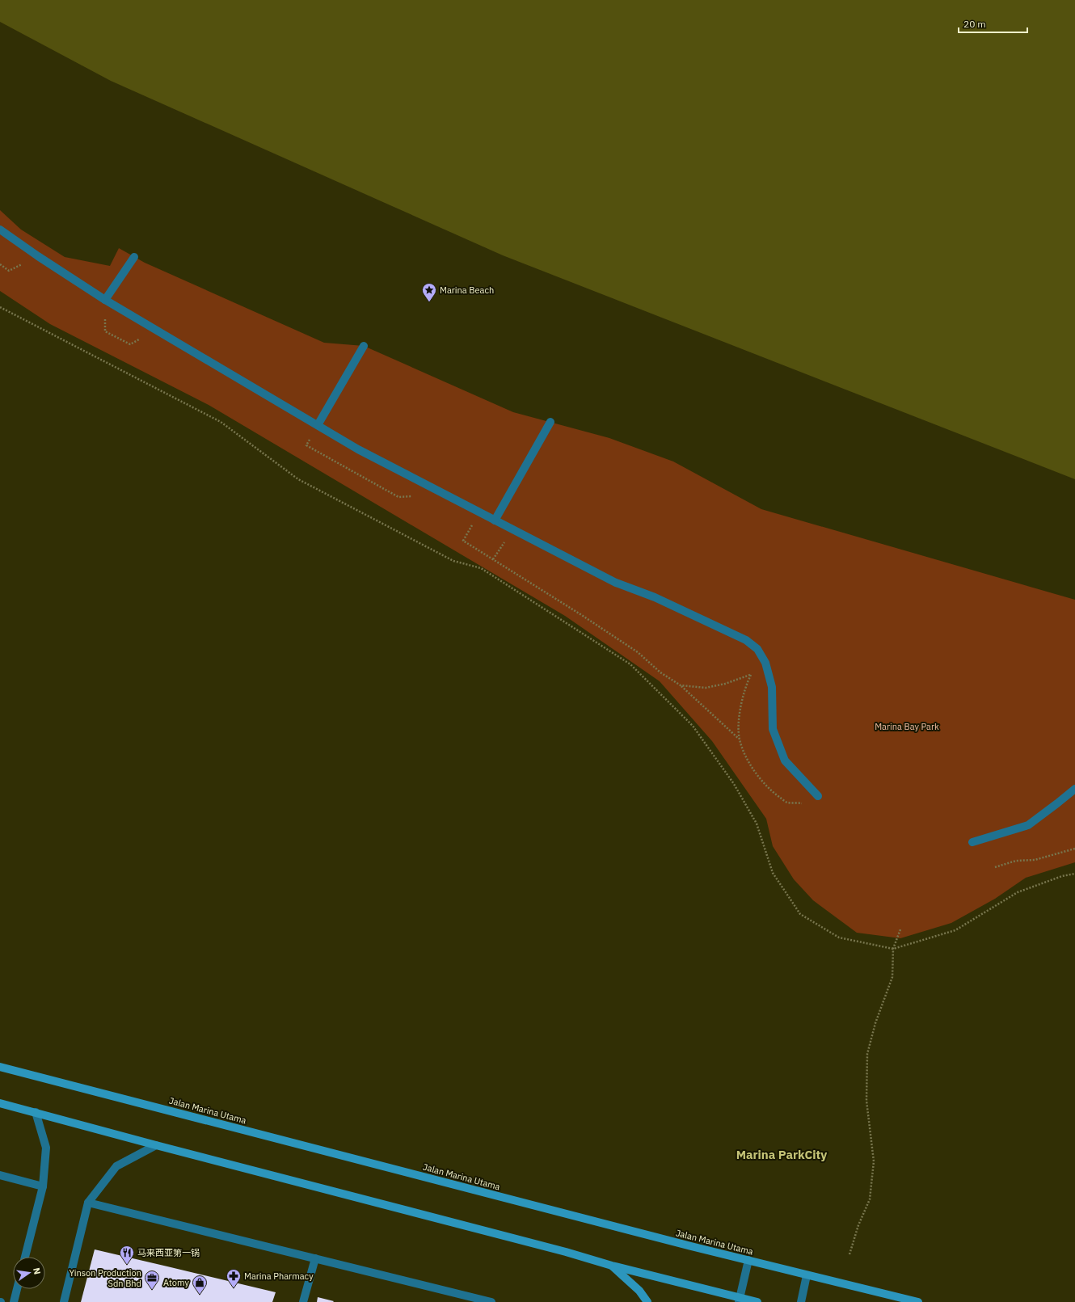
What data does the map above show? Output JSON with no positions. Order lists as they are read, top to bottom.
{
  "streets": {
    "main road": ["Jalan Marina Utama"]
  },
  "districts": ["Marina ParkCity"],
  "parks": ["Marina Bay Park"],
  "places": {
    "place": ["Marina Beach"],
    "restaurant": ["马来西亚第一锅"],
    "pharmacy": ["Marina Pharmacy"],
    "office": ["Yinson Production Sdn Bhd"],
    "shop": ["Atomy"]
  },
  "scale_bar": "20 m",
  "north": "right"
}
